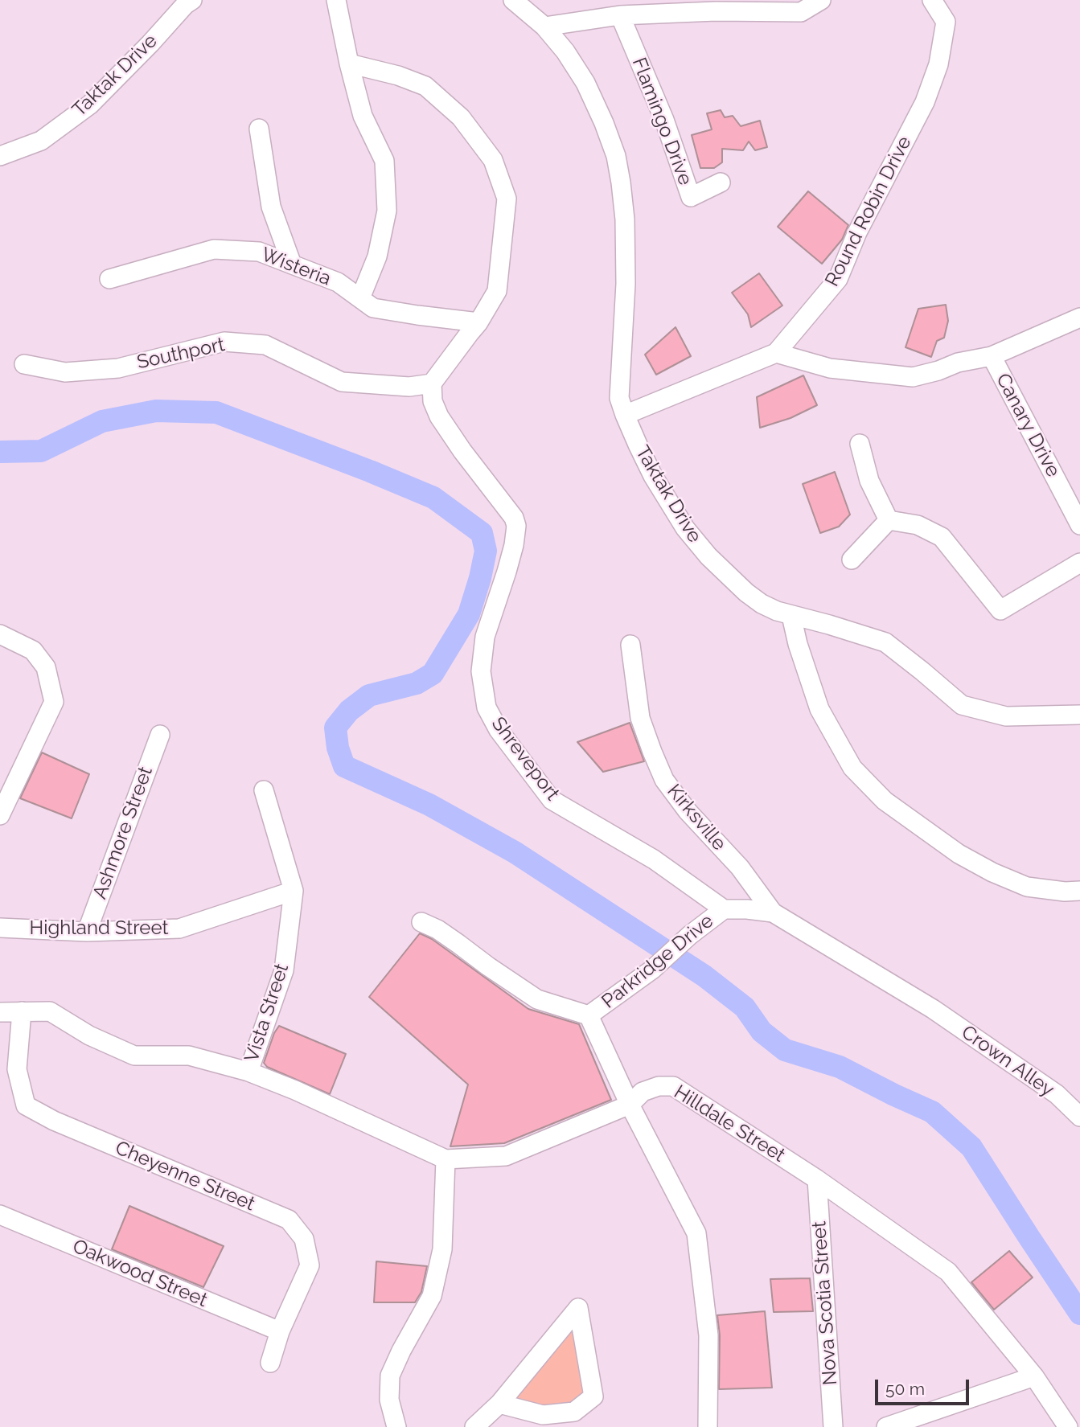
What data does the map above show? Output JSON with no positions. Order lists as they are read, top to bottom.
{
  "streets": {
    "street": [
      "Taktak Drive",
      "Flamingo Drive",
      "Round Robin Drive",
      "Wisteria",
      "Southport",
      "Canary Drive",
      "Shreveport",
      "Kirksville",
      "Ashmore Street",
      "Highland Street",
      "Parkridge Drive",
      "Vista Street",
      "Crown Alley",
      "Hilldale Street",
      "Cheyenne Street",
      "Oakwood Street",
      "Nova Scotia Street"
    ]
  },
  "crossings": [
    ["Taktak Drive", "Round Robin Drive"],
    ["Southport", "Shreveport"],
    ["Shreveport", "Parkridge Drive"],
    ["Kirksville", "Parkridge Drive"],
    ["Ashmore Street", "Highland Street"],
    ["Highland Street", "Vista Street"],
    ["Parkridge Drive", "Crown Alley"],
    ["Parkridge Drive", "Hilldale Street"],
    ["Vista Street", "Hilldale Street"],
    ["Hilldale Street", "Cheyenne Street"],
    ["Hilldale Street", "Nova Scotia Street"],
    ["Cheyenne Street", "Oakwood Street"]
  ],
  "scale_bar": "50 m"
}
